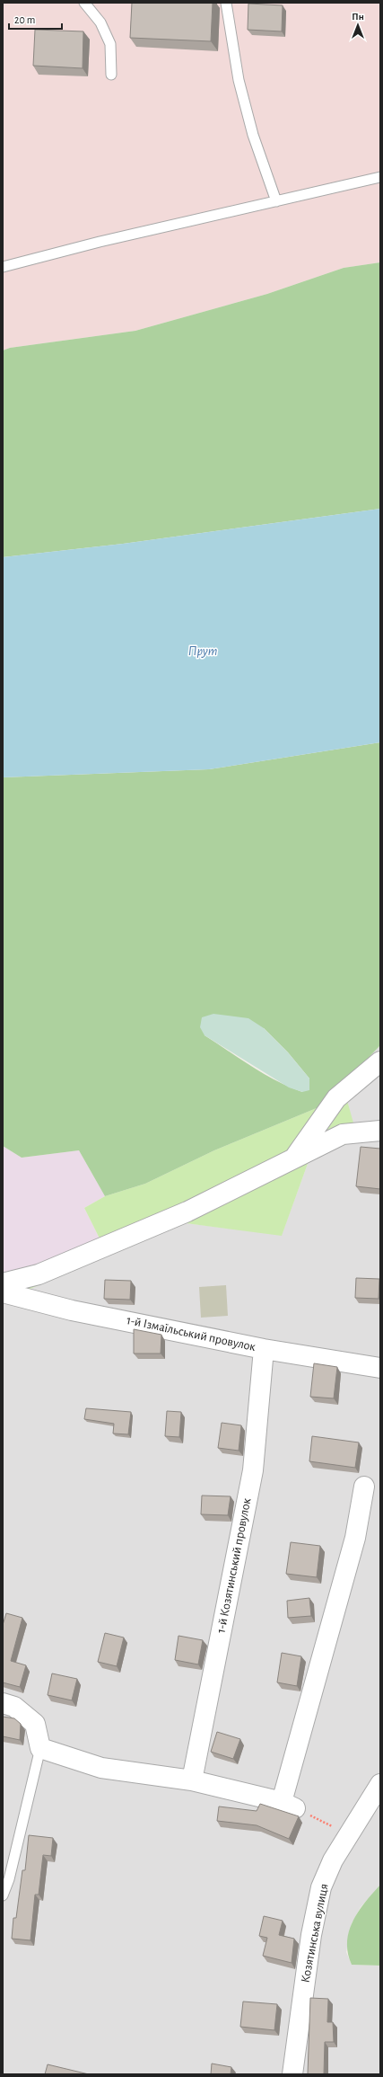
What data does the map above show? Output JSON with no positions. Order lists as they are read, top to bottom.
{
  "streets": {
    "street": ["1-й Ізмаїльський провулок", "1-й Козятинський провулок", "Козятинська вулиця"]
  },
  "crossings": [
    ["1-й Ізмаїльський провулок", "1-й Козятинський провулок"]
  ],
  "water": ["Прут"],
  "scale_bar": "20 m",
  "north": "top"
}
